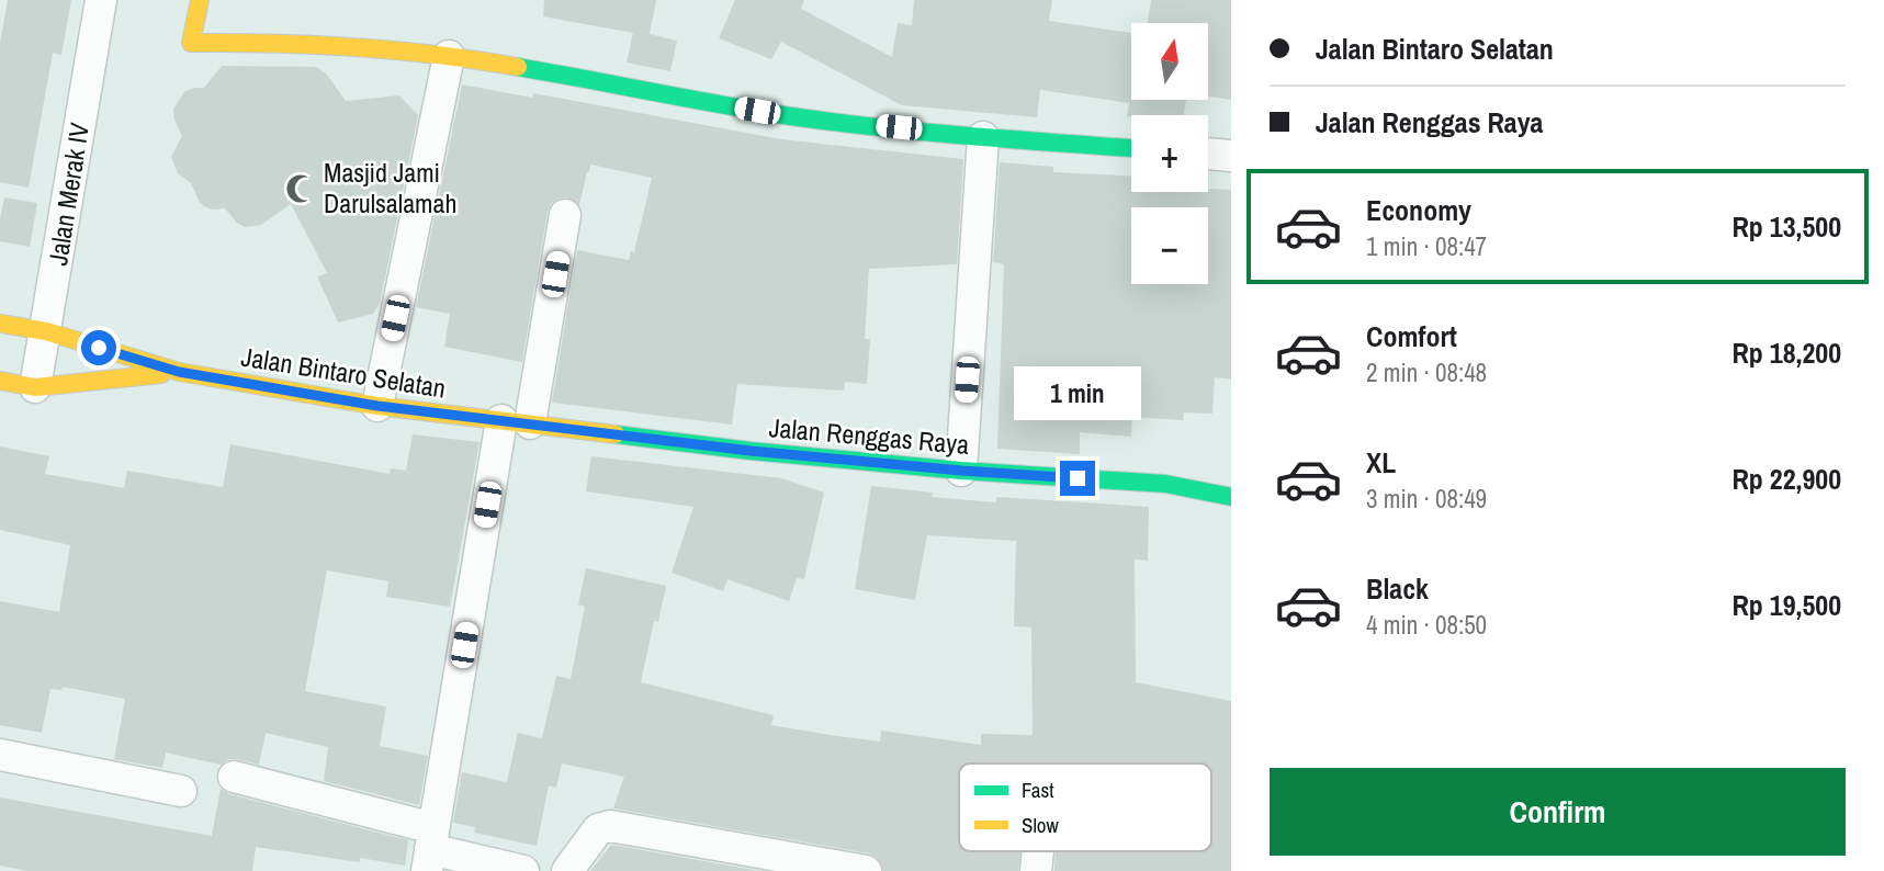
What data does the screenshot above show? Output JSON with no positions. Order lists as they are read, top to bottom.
{
  "streets": {
    "street": ["Jalan Merak IV", "Jalan Bintaro Selatan", "Jalan Renggas Raya"]
  },
  "crossings": [
    ["Jalan Merak IV", "Jalan Bintaro Selatan"],
    ["Jalan Bintaro Selatan", "Jalan Renggas Raya"]
  ],
  "places": {
    "mosque": ["Masjid Jami Darulsalamah"]
  },
  "legend": ["Fast", "Slow"],
  "north": "top",
  "page": {
    "banner": ["Jalan Bintaro Selatan", "Jalan Renggas Raya"],
    "map_buttons": ["+", "−"],
    "list": [
      {
        "name": "Economy",
        "note": "1 min · 08:47",
        "value": "Rp 13,500"
      },
      {
        "name": "Comfort",
        "note": "2 min · 08:48",
        "value": "Rp 18,200"
      },
      {
        "name": "XL",
        "note": "3 min · 08:49",
        "value": "Rp 22,900"
      },
      {
        "name": "Black",
        "note": "4 min · 08:50",
        "value": "Rp 19,500"
      }
    ],
    "bubble": "1 min",
    "buttons": "Confirm"
  }
}
